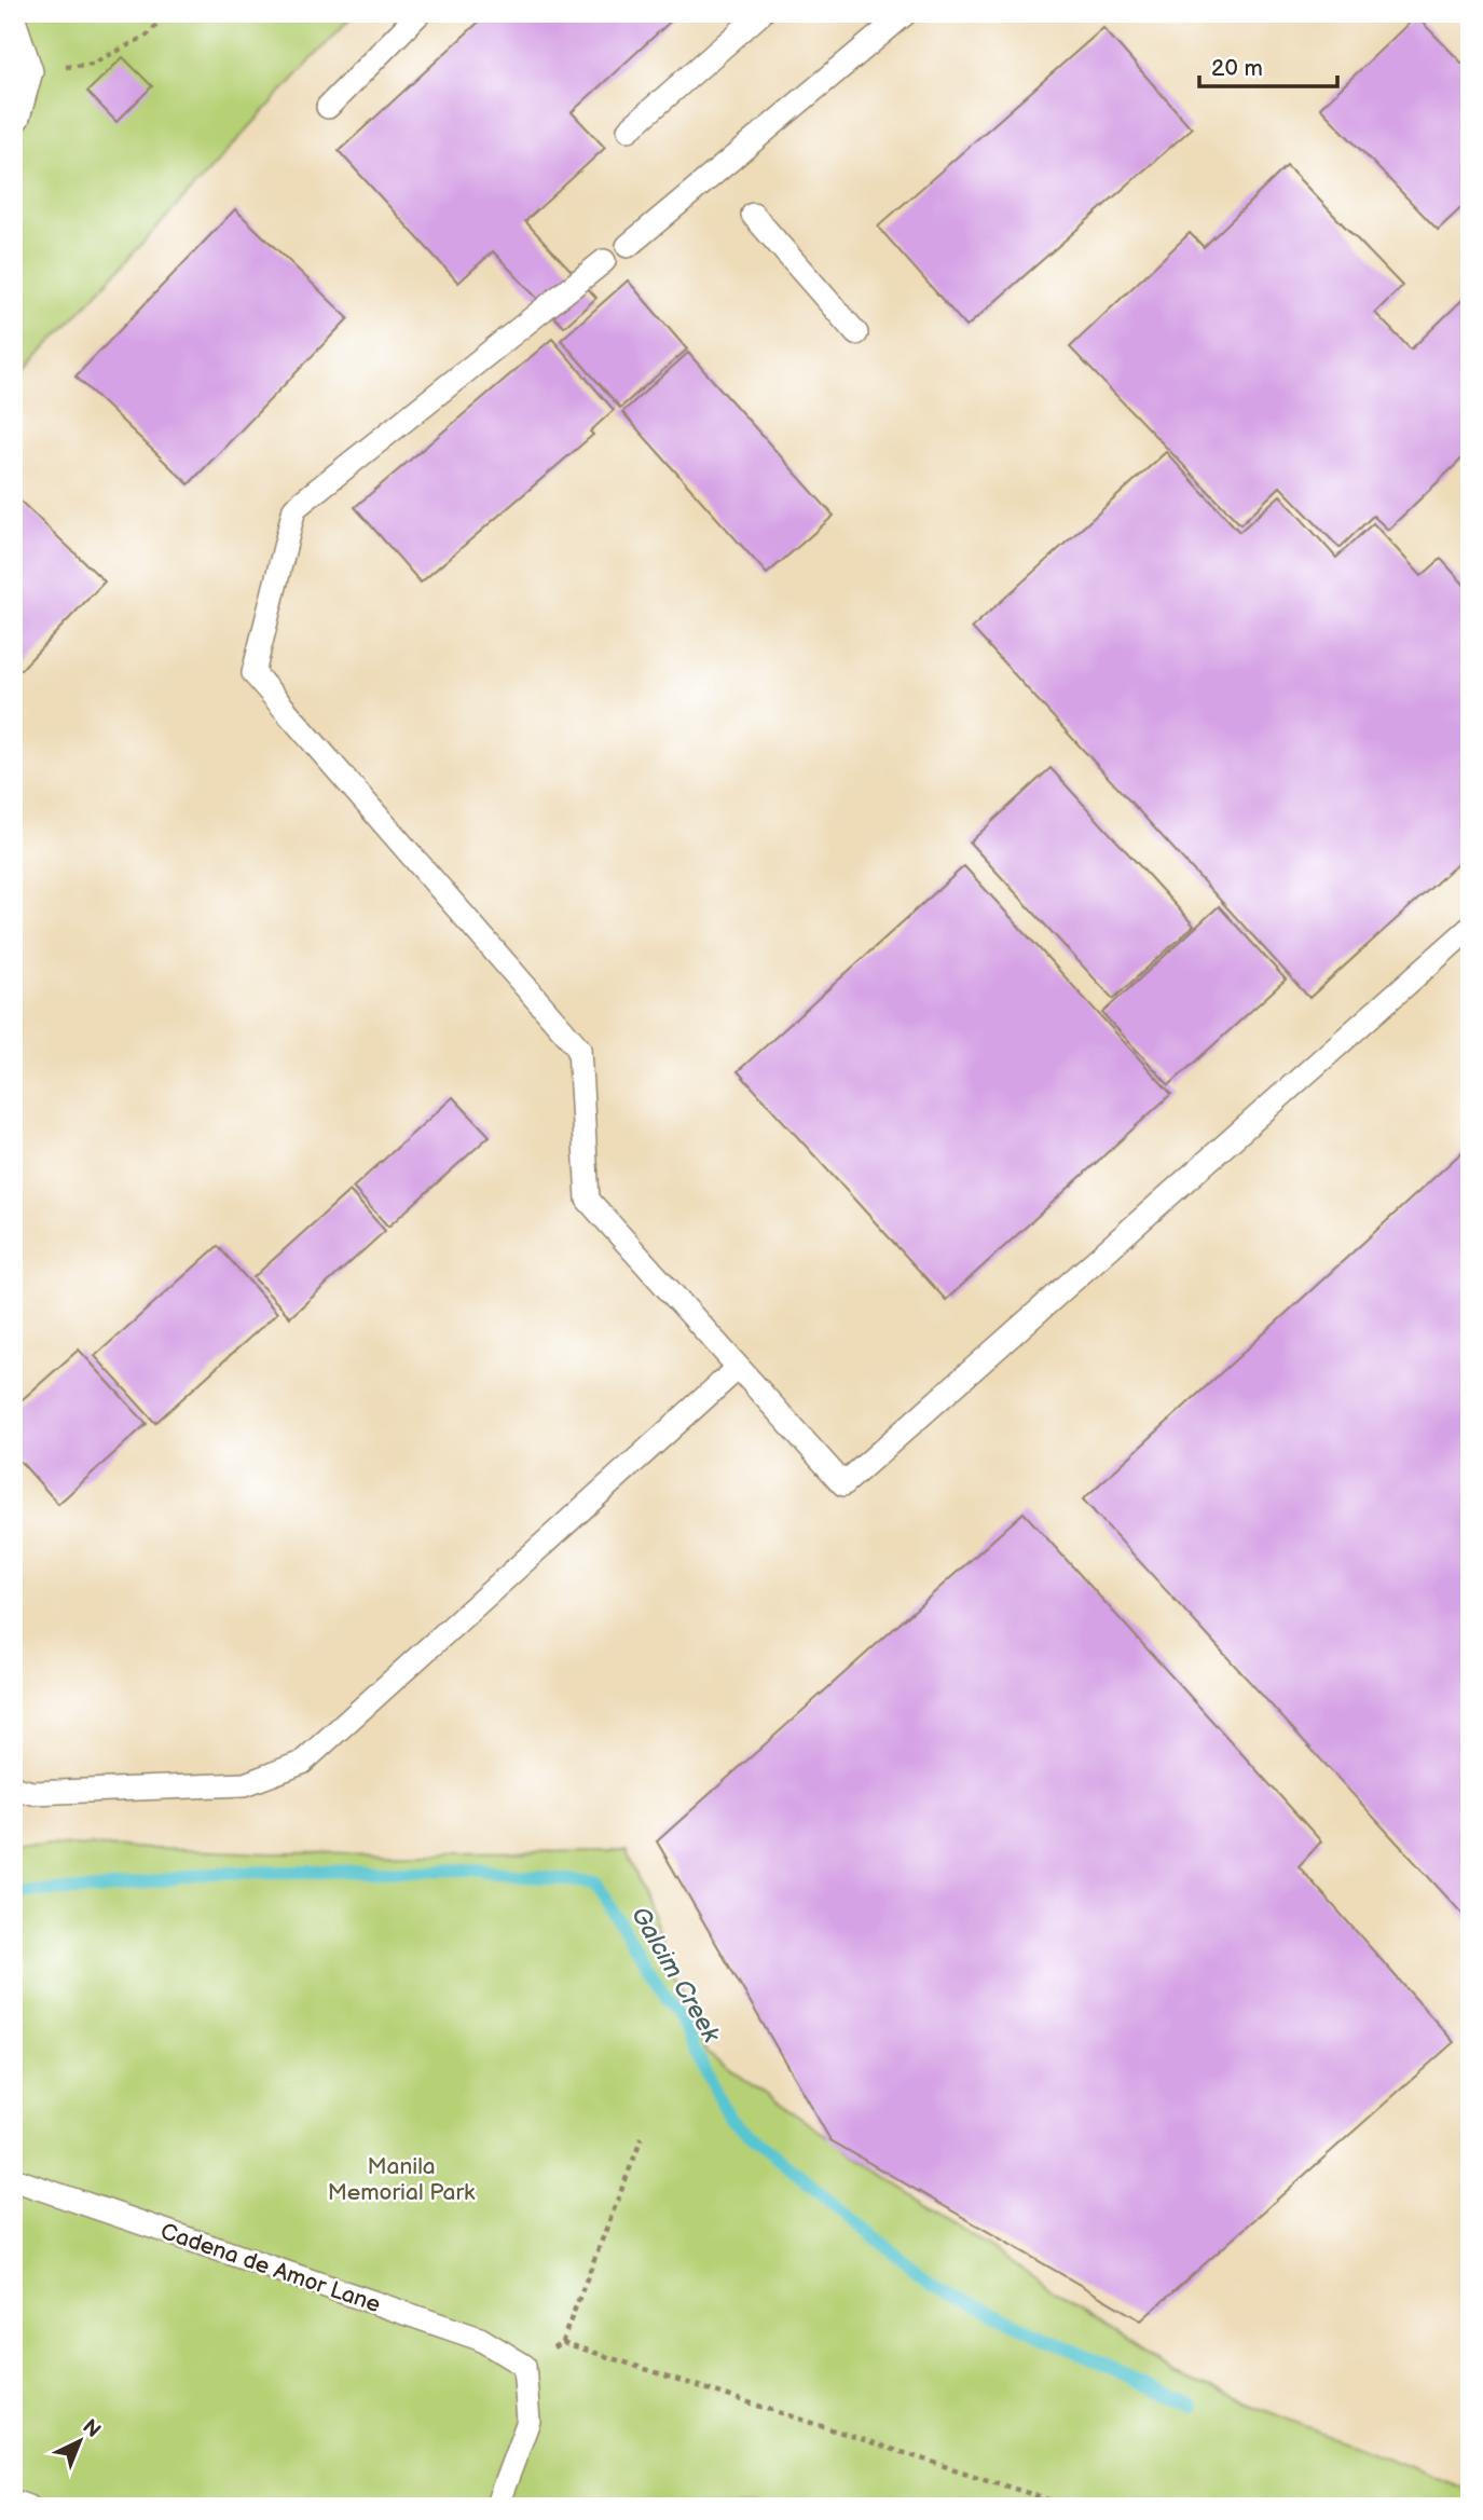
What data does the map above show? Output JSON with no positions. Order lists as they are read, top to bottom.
{
  "streets": {
    "lane": ["Cadena de Amor Lane"]
  },
  "water": ["Galcim Creek"],
  "parks": ["Manila Memorial Park"],
  "scale_bar": "20 m",
  "north": "top right"
}
